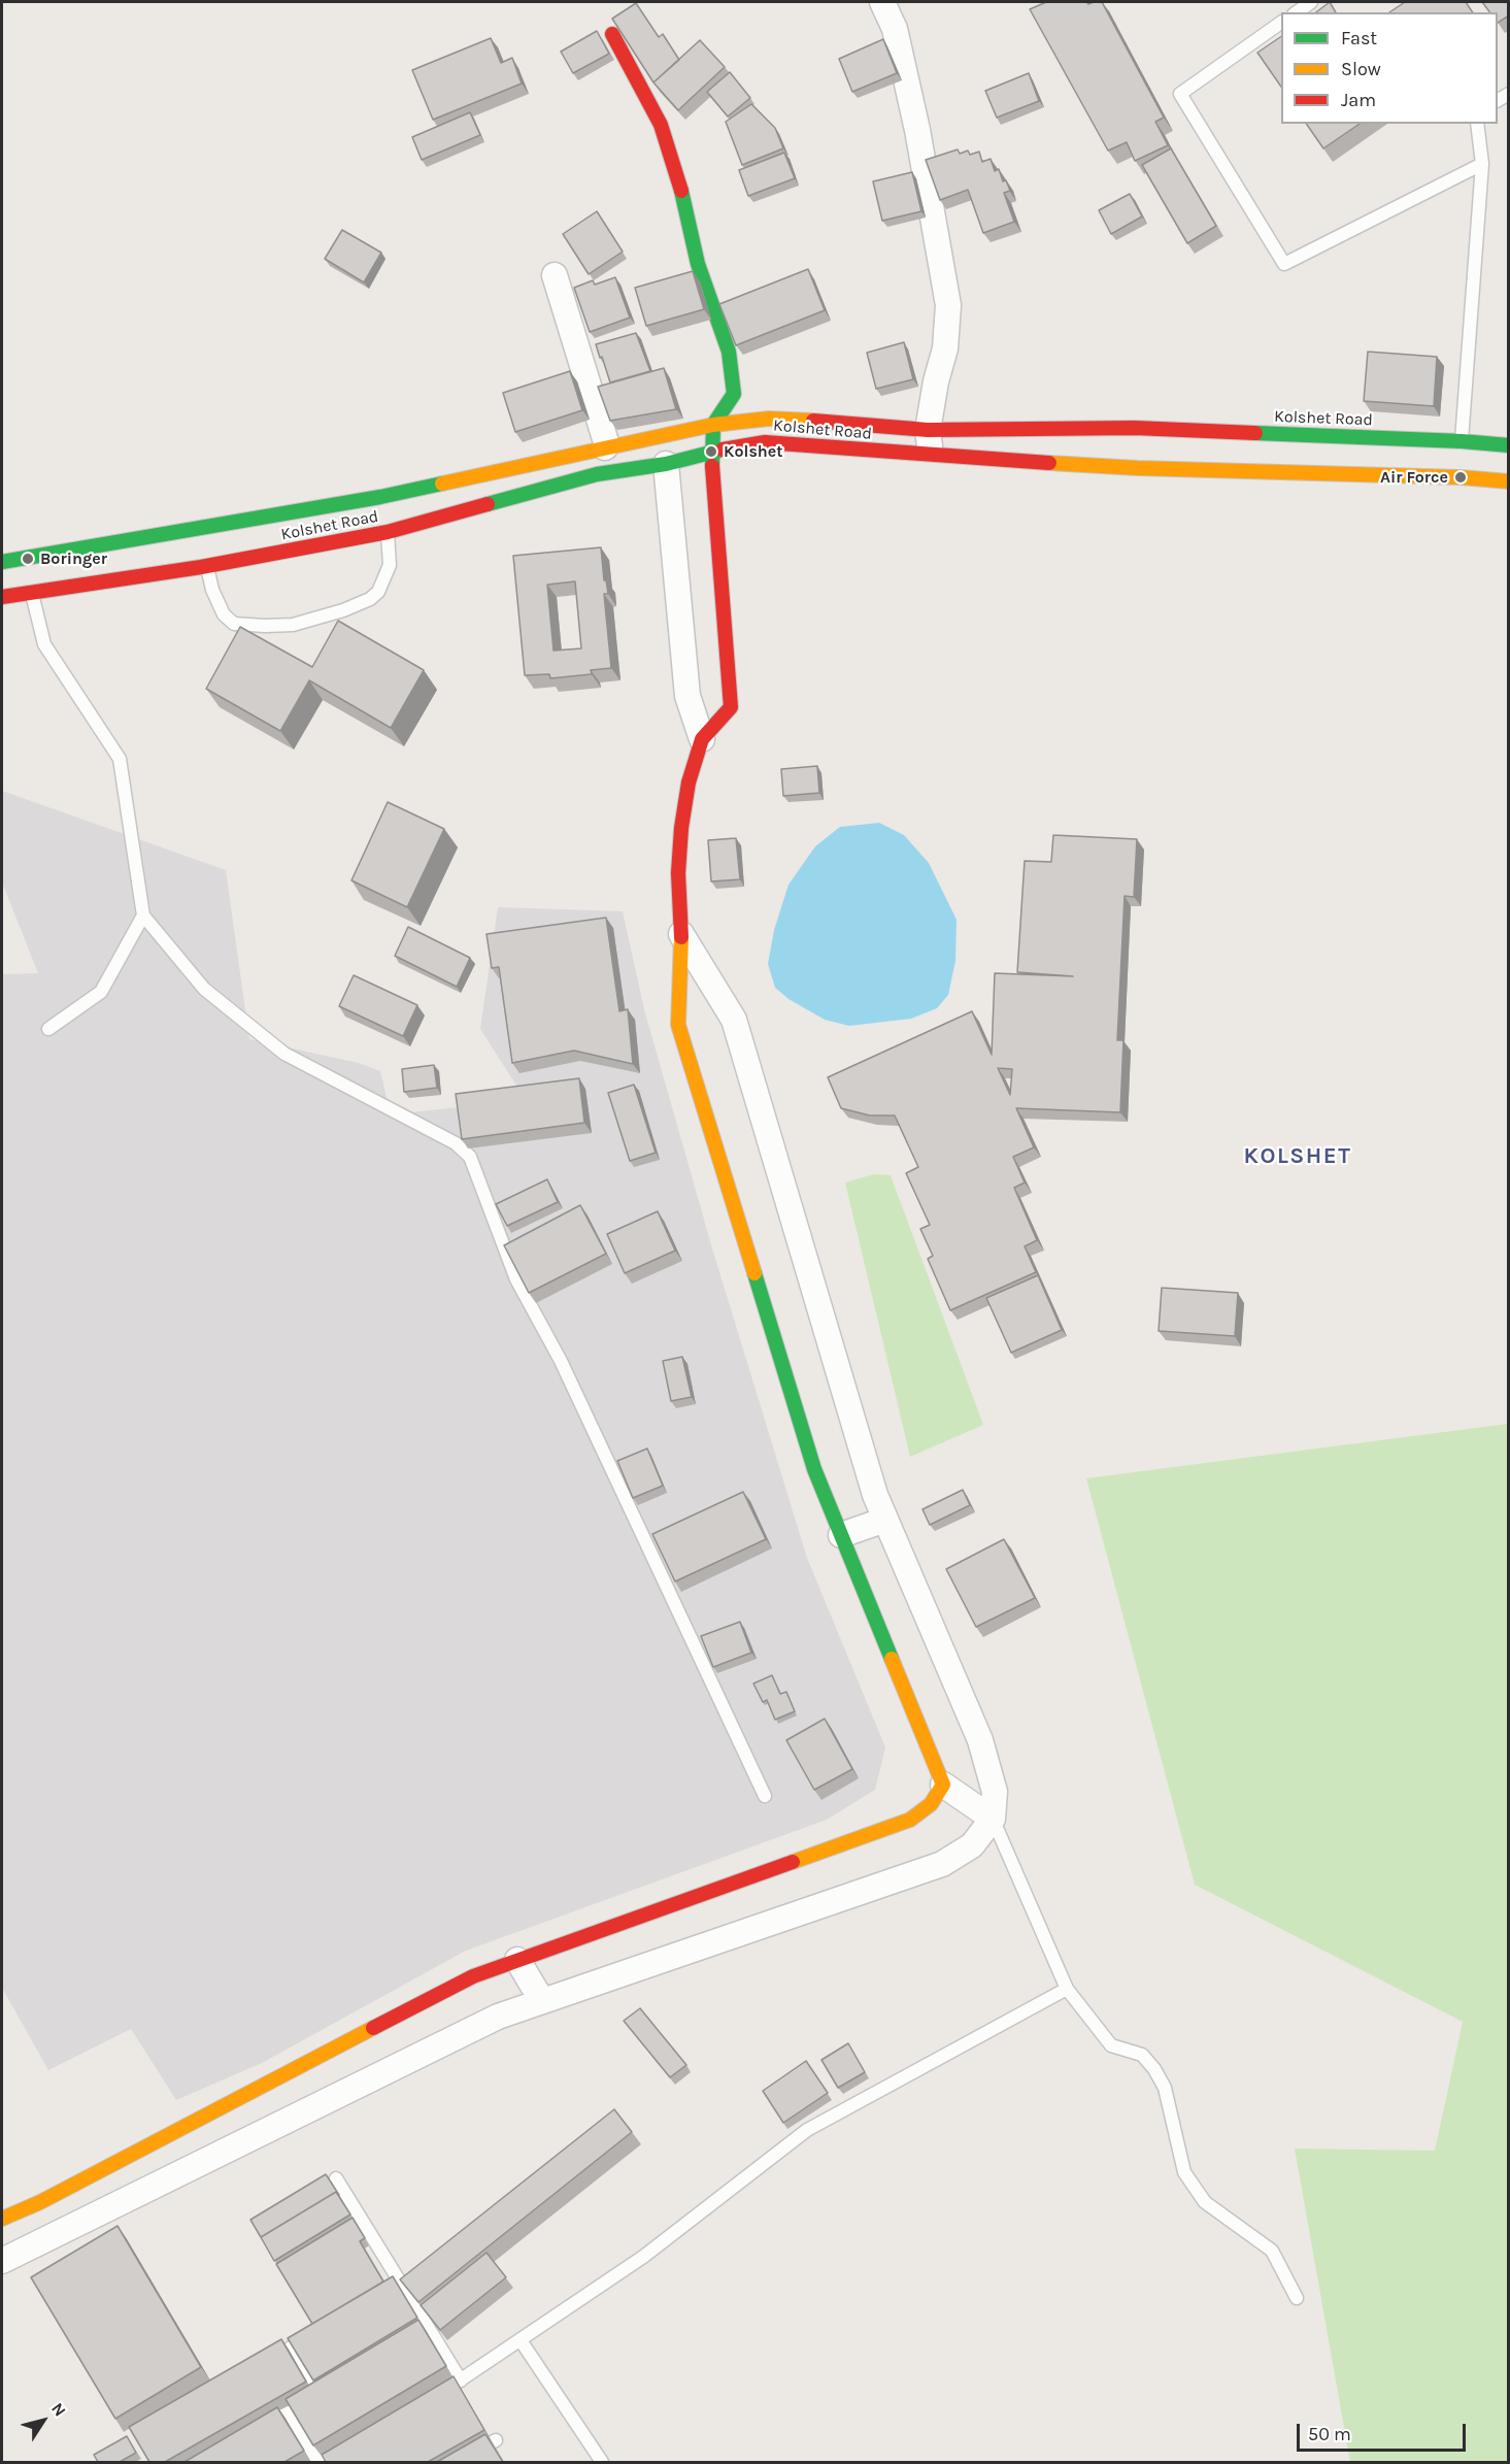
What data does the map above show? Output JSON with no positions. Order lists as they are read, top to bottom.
{
  "streets": {
    "street": ["Kolshet Road"]
  },
  "districts": ["KOLSHET"],
  "places": ["Kolshet", "Air Force", "Boringer"],
  "legend": ["Fast", "Slow", "Jam"],
  "scale_bar": "50 m",
  "north": "top right"
}
